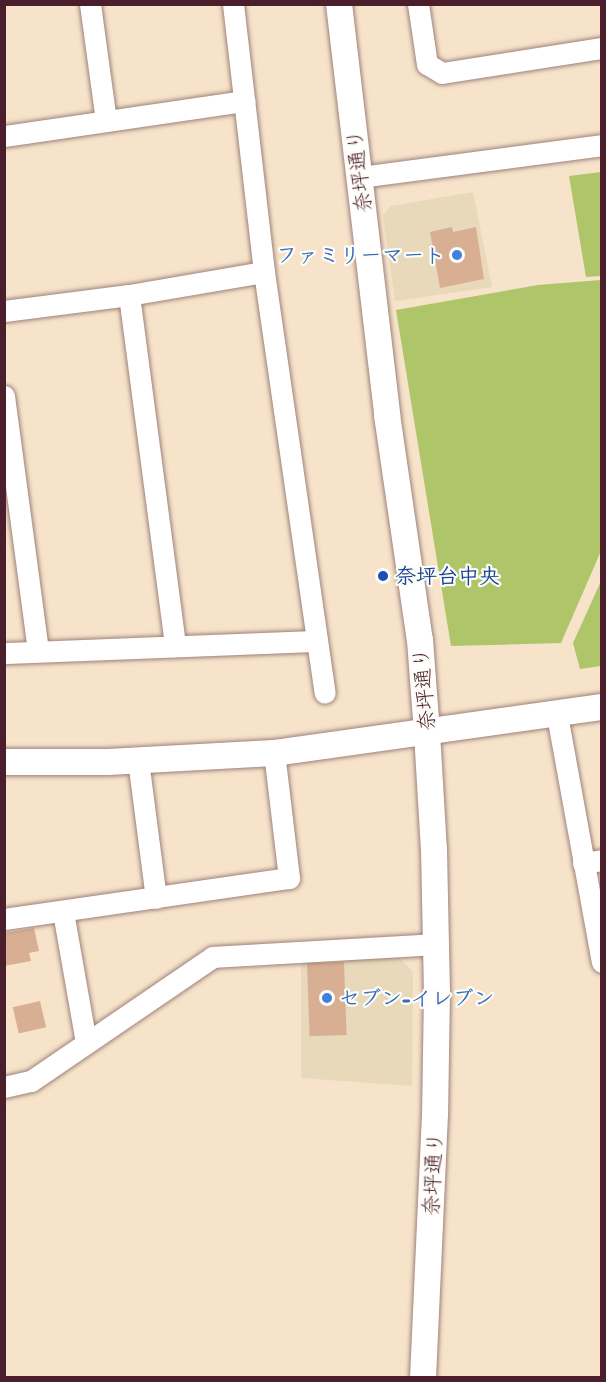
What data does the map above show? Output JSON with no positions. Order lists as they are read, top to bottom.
{
  "streets": {
    "street": ["奈坪通り"]
  },
  "places": ["ファミリーマート", "奈坪台中央", "セブン-イレブン"]
}
